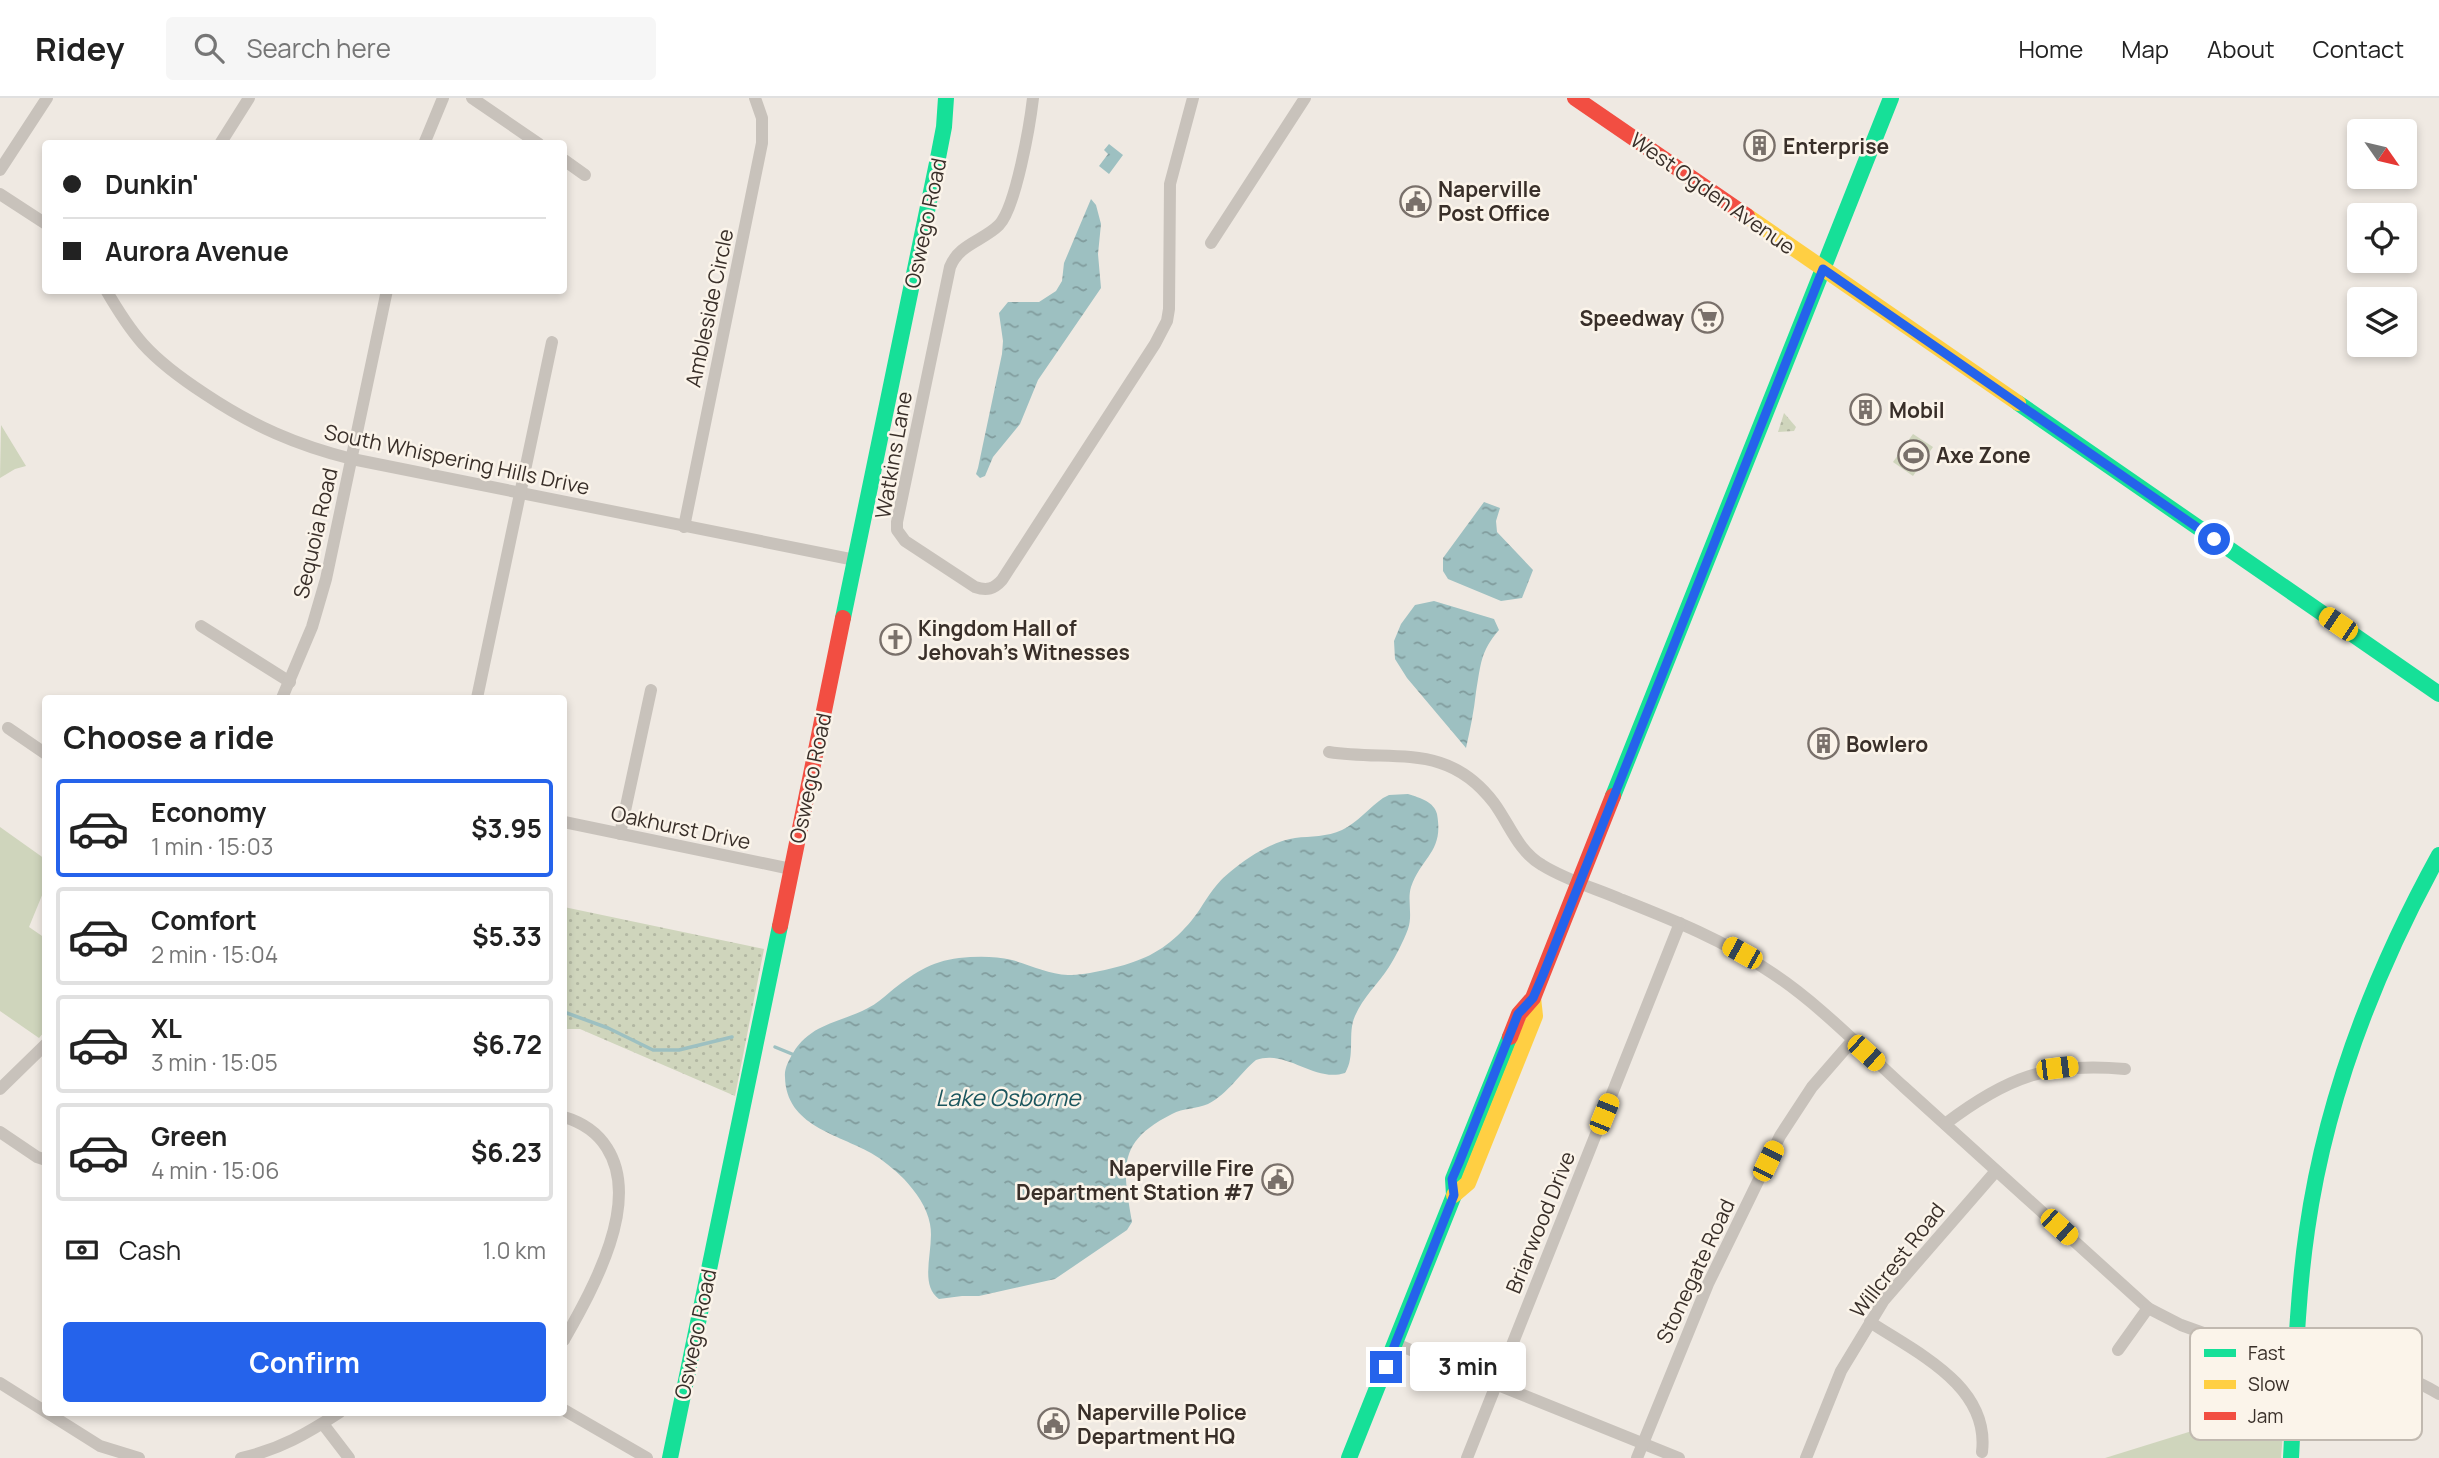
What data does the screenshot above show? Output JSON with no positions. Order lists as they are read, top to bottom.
{
  "streets": {
    "main road": ["West Ogden Avenue", "Oswego Road"],
    "street": [
      "Ambleside Circle",
      "Watkins Lane",
      "South Whispering Hills Drive",
      "Sequoia Road",
      "Oakhurst Drive",
      "Briarwood Drive",
      "Willcrest Road",
      "Stonegate Road"
    ]
  },
  "crossings": [
    ["Oswego Road", "South Whispering Hills Drive"],
    ["Oswego Road", "Oakhurst Drive"],
    ["Ambleside Circle", "South Whispering Hills Drive"],
    ["South Whispering Hills Drive", "Sequoia Road"]
  ],
  "water": ["Lake Osborne"],
  "places": {
    "building": ["Enterprise", "Mobil", "Bowlero"],
    "public building": ["Naperville Post Office", "Naperville Fire Department Station #7", "Naperville Police Department HQ"],
    "supermarket": ["Speedway"],
    "sports": ["Axe Zone"],
    "church": ["Kingdom Hall of Jehovah's Witnesses"]
  },
  "legend": ["Fast", "Slow", "Jam"],
  "north": "bottom right",
  "page": {
    "header": "Ridey",
    "search": "Search here",
    "nav": [
      "Home",
      "Map",
      "About",
      "Contact"
    ],
    "banner": ["Dunkin'", "Aurora Avenue"],
    "heading": "Choose a ride",
    "list": [
      {
        "name": "Economy",
        "note": "1 min · 15:03",
        "value": "$3.95"
      },
      {
        "name": "Comfort",
        "note": "2 min · 15:04",
        "value": "$5.33"
      },
      {
        "name": "XL",
        "note": "3 min · 15:05",
        "value": "$6.72"
      },
      {
        "name": "Green",
        "note": "4 min · 15:06",
        "value": "$6.23"
      }
    ],
    "pay": ["Cash", "1.0 km"],
    "buttons": "Confirm",
    "bubble": "3 min"
  }
}
